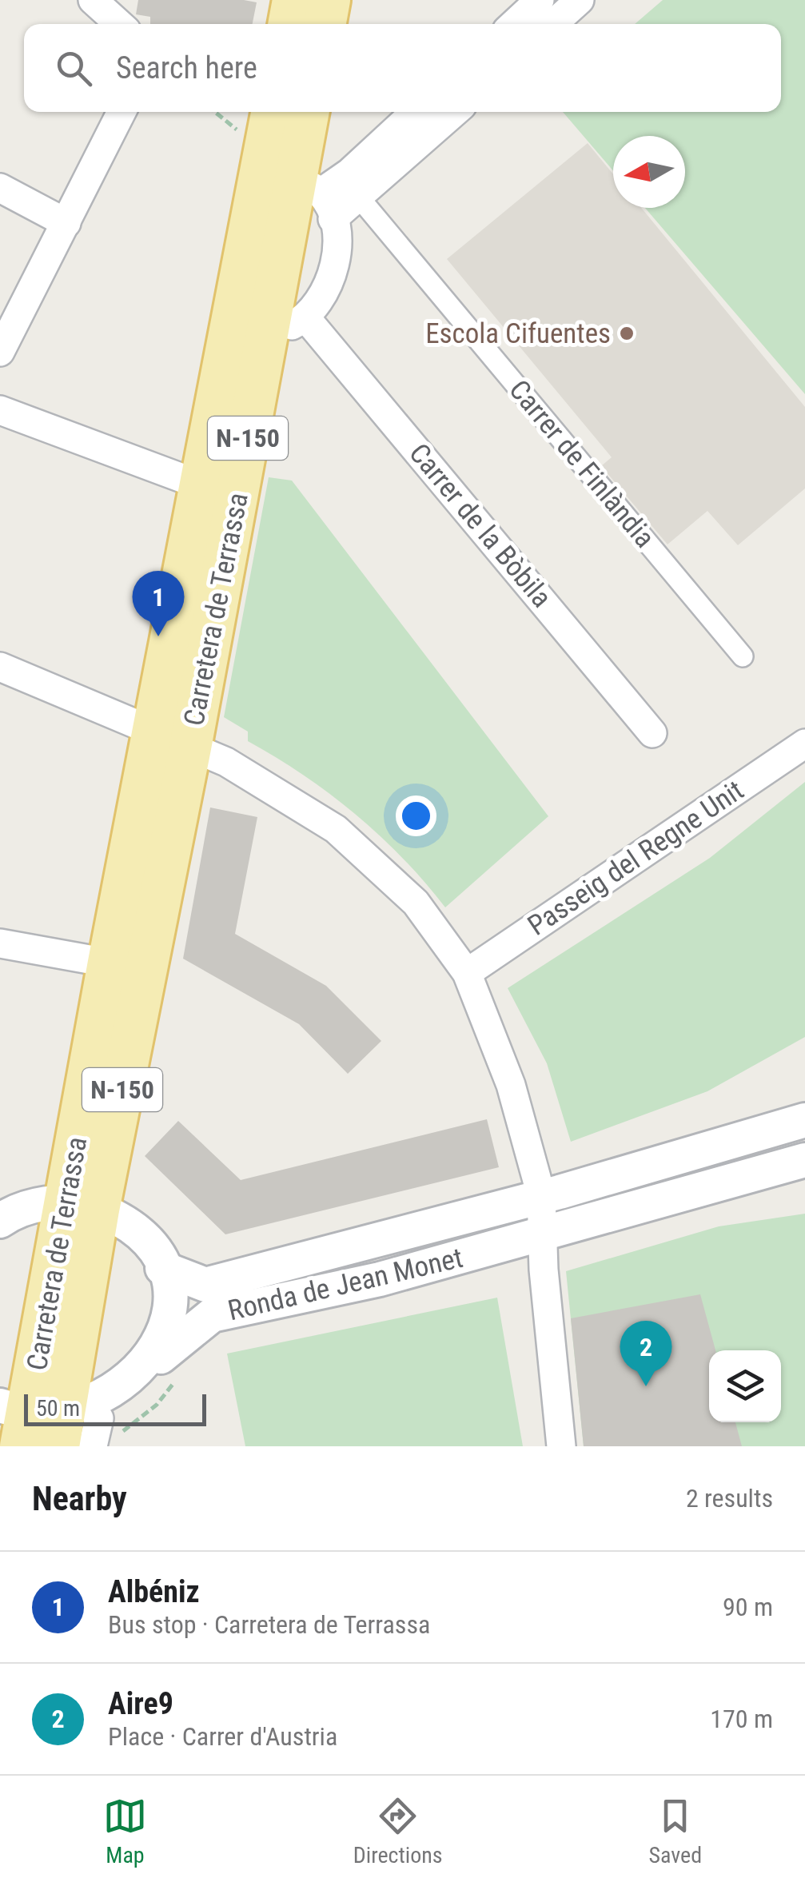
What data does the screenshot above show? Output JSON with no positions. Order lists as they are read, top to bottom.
{
  "streets": {
    "main road": ["N-150", "Carretera de Terrassa"],
    "street": [
      "Carrer de Finlàndia",
      "Carrer de la Bòbila",
      "Passeig del Regne Unit",
      "Ronda de Jean Monet"
    ]
  },
  "crossings": [
    ["Carrer de la Bòbila", "Carretera de Terrassa"]
  ],
  "places": ["Escola Cifuentes"],
  "scale_bar": "50 m",
  "north": "left",
  "page": {
    "search": "Search here",
    "pins": ["1", "2"],
    "scale": "50 m",
    "heading": ["Nearby", "2 results"],
    "list": [
      {
        "mark": "1",
        "name": "Albéniz",
        "note": "Bus stop · Carretera de Terrassa",
        "value": "90 m"
      },
      {
        "mark": "2",
        "name": "Aire9",
        "note": "Place · Carrer d'Austria",
        "value": "170 m"
      }
    ],
    "nav": ["Map", "Directions", "Saved"]
  }
}
